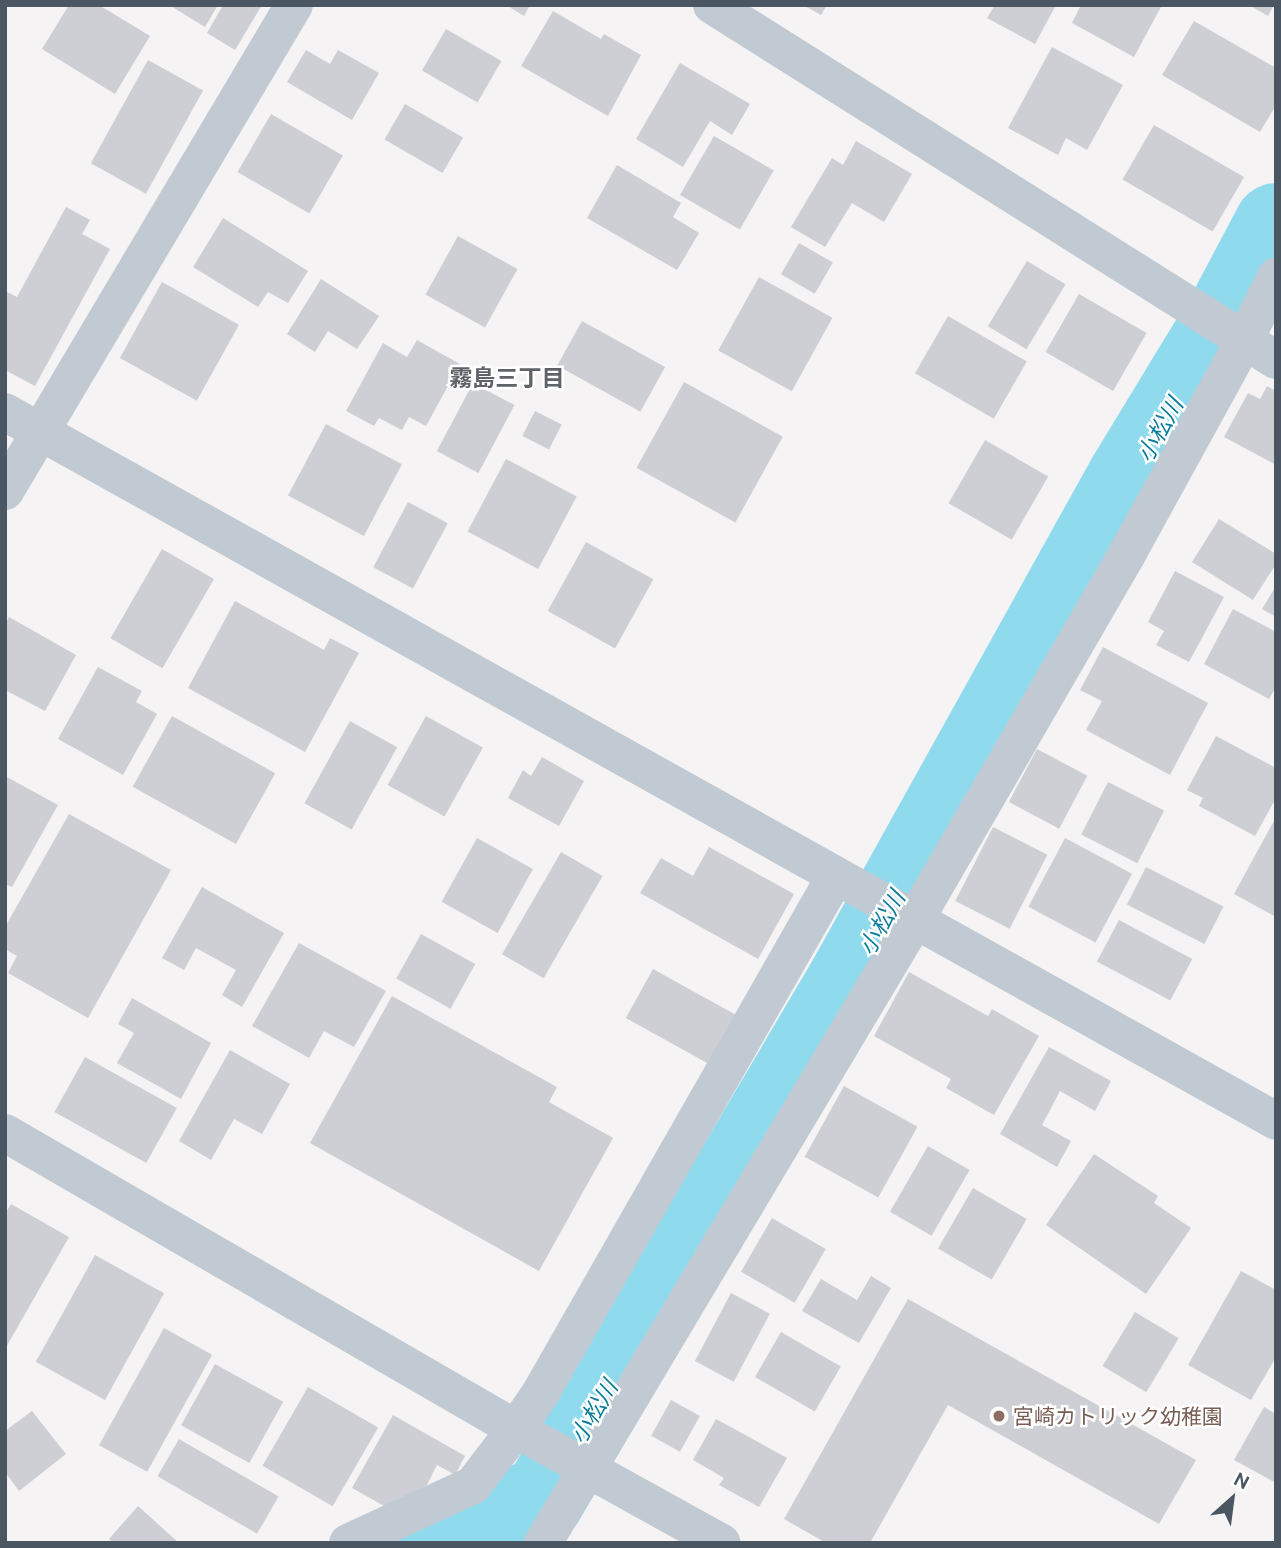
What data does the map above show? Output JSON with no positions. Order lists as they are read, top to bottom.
{
  "districts": ["霧島三丁目"],
  "water": ["小松川"],
  "places": ["宮崎カトリック幼稚園"],
  "north": "top right"
}
